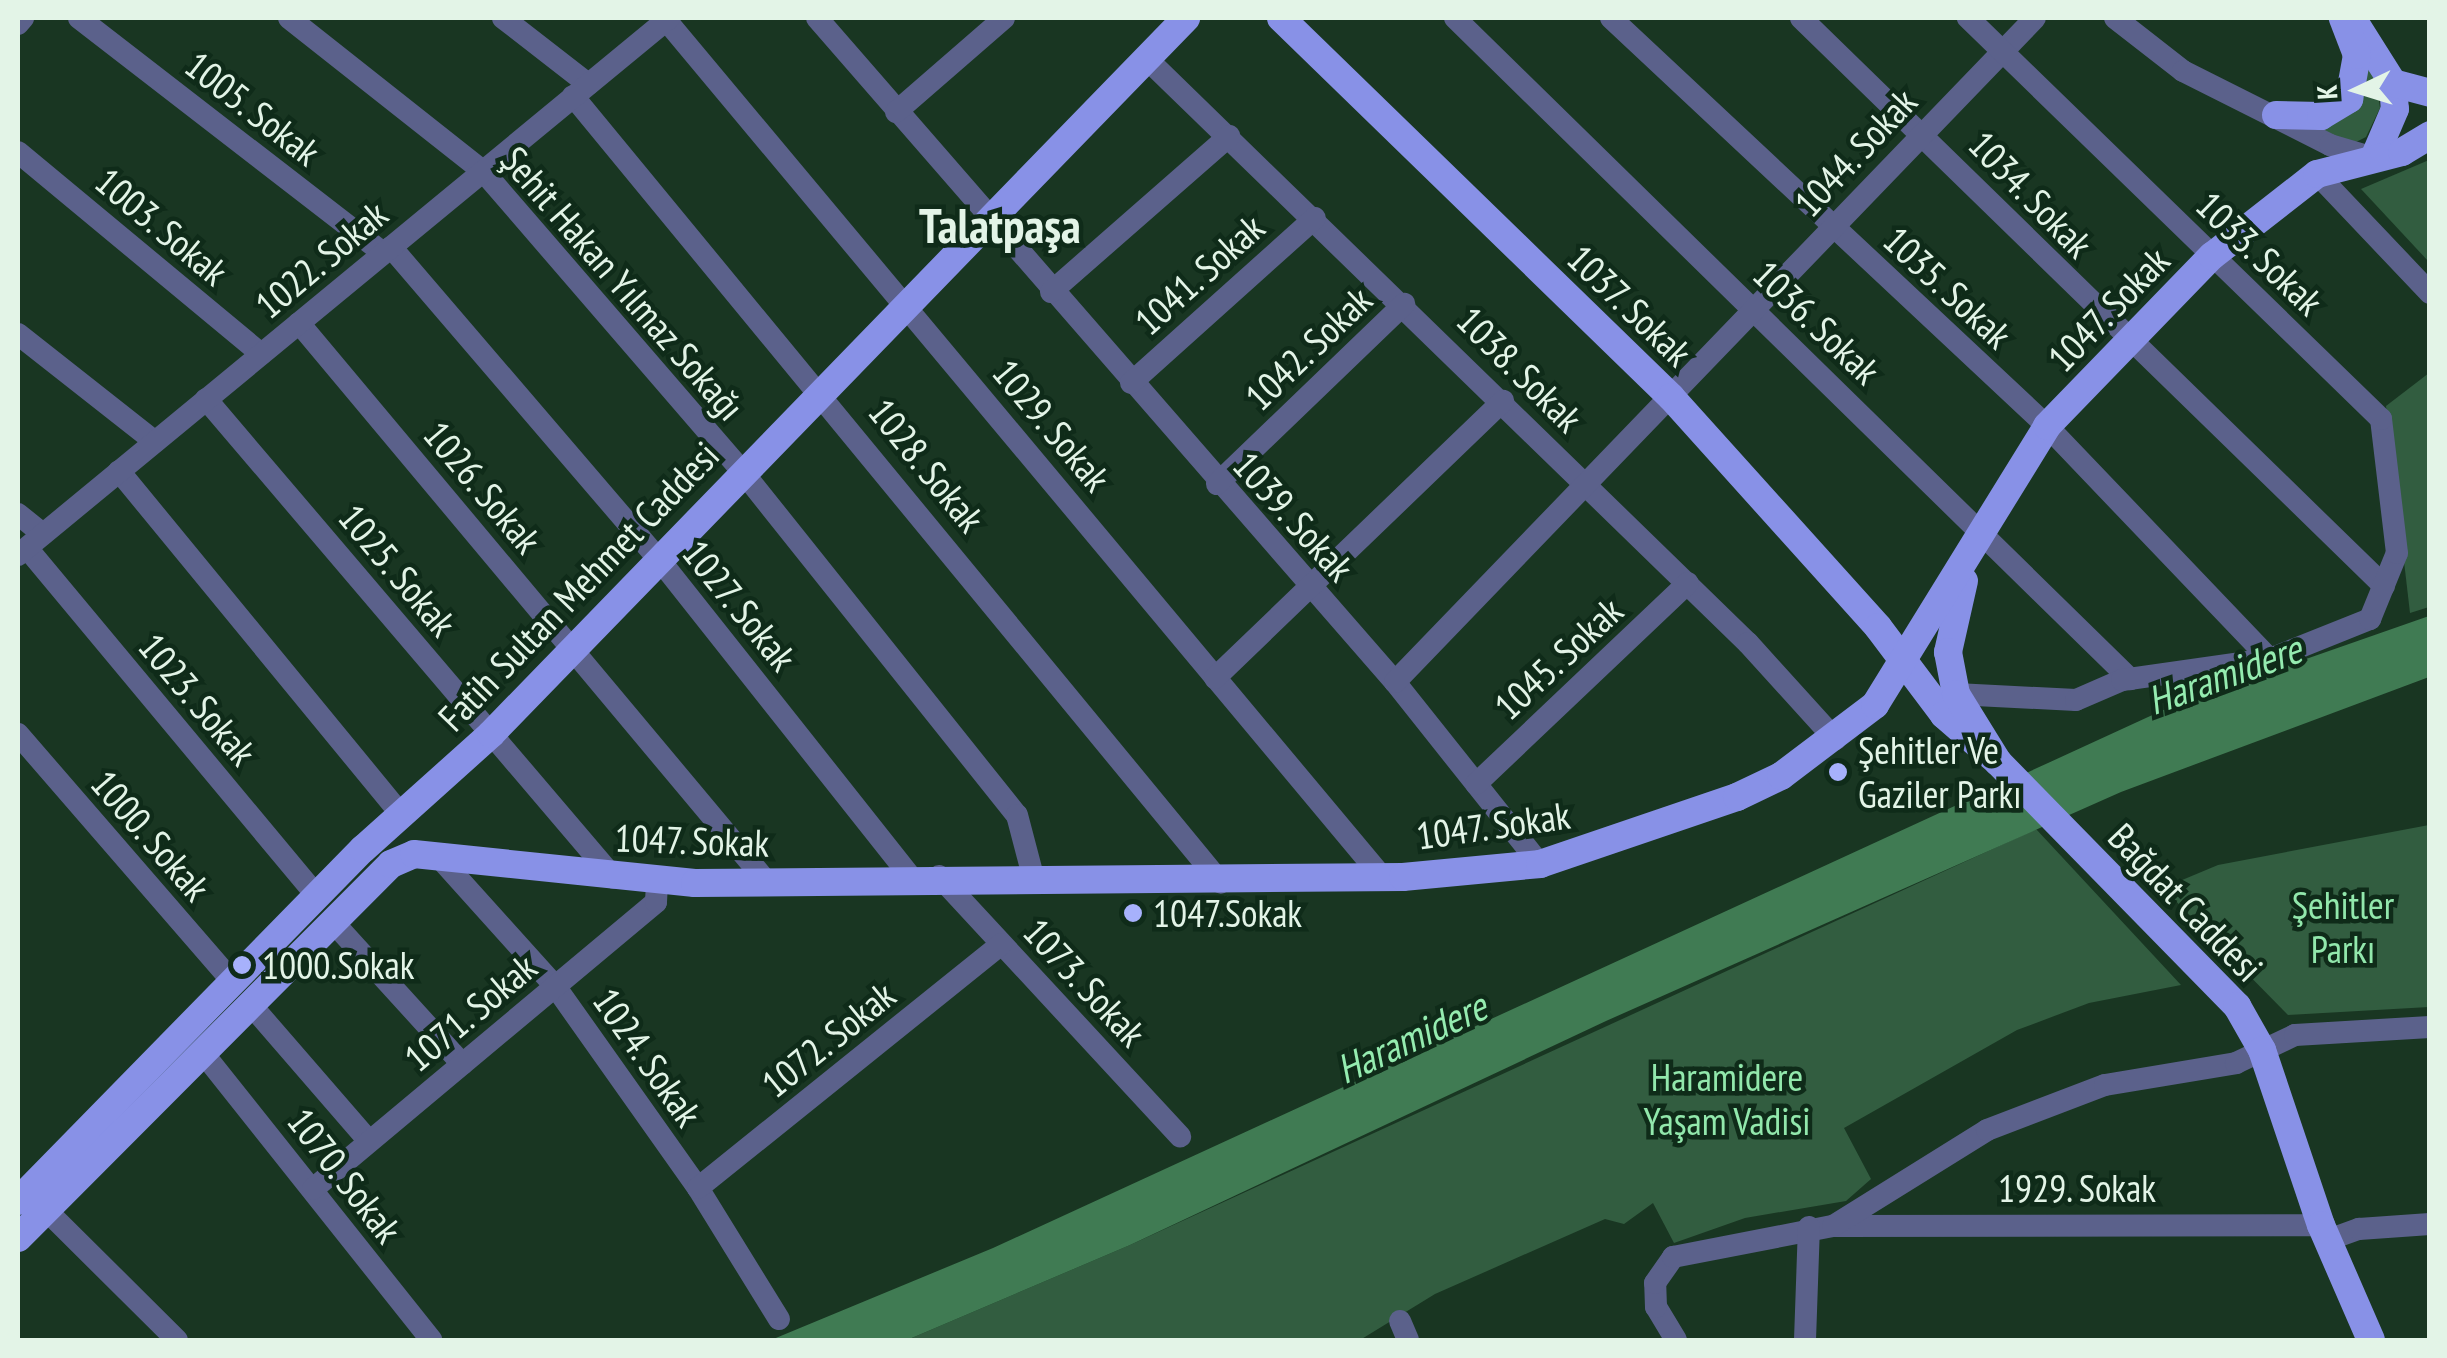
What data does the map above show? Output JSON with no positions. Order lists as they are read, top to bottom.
{
  "streets": {
    "main road": [
      "1037. Sokak",
      "1047. Sokak",
      "Fatih Sultan Mehmet Caddesi",
      "Bağdat Caddesi"
    ],
    "street": [
      "1005. Sokak",
      "1044. Sokak",
      "1034. Sokak",
      "1003. Sokak",
      "1033. Sokak",
      "1022. Sokak",
      "1041. Sokak",
      "Şehit Hakan Yılmaz Sokağı",
      "1035. Sokak",
      "1036. Sokak",
      "1042. Sokak",
      "1038. Sokak",
      "1029. Sokak",
      "1028. Sokak",
      "1026. Sokak",
      "1039. Sokak",
      "1025. Sokak",
      "1027. Sokak",
      "1045. Sokak",
      "1023. Sokak",
      "1000. Sokak",
      "1073. Sokak",
      "1071. Sokak",
      "1072. Sokak",
      "1024. Sokak",
      "1070. Sokak",
      "1929. Sokak"
    ]
  },
  "crossings": [
    ["1005. Sokak", "1022. Sokak"],
    ["1005. Sokak", "1027. Sokak"],
    ["1044. Sokak", "1034. Sokak"],
    ["1044. Sokak", "1033. Sokak"],
    ["1044. Sokak", "1035. Sokak"],
    ["1044. Sokak", "1037. Sokak"],
    ["1044. Sokak", "1036. Sokak"],
    ["1044. Sokak", "1038. Sokak"],
    ["1044. Sokak", "1039. Sokak"],
    ["1034. Sokak", "1033. Sokak"],
    ["1034. Sokak", "1047. Sokak"],
    ["1003. Sokak", "1022. Sokak"],
    ["1033. Sokak", "1047. Sokak"],
    ["1022. Sokak", "Şehit Hakan Yılmaz Sokağı"],
    ["1022. Sokak", "1029. Sokak"],
    ["1022. Sokak", "1028. Sokak"],
    ["1022. Sokak", "1026. Sokak"],
    ["1022. Sokak", "1025. Sokak"],
    ["1022. Sokak", "1027. Sokak"],
    ["1022. Sokak", "1023. Sokak"],
    ["1041. Sokak", "1038. Sokak"],
    ["1041. Sokak", "1039. Sokak"],
    ["Şehit Hakan Yılmaz Sokağı", "1047. Sokak"],
    ["Şehit Hakan Yılmaz Sokağı", "Fatih Sultan Mehmet Caddesi"],
    ["1035. Sokak", "1047. Sokak"],
    ["1037. Sokak", "1047. Sokak"],
    ["1037. Sokak", "Bağdat Caddesi"],
    ["1047. Sokak", "1036. Sokak"],
    ["1047. Sokak", "1038. Sokak"],
    ["1047. Sokak", "1029. Sokak"],
    ["1047. Sokak", "1028. Sokak"],
    ["1047. Sokak", "1026. Sokak"],
    ["1047. Sokak", "1039. Sokak"],
    ["1047. Sokak", "1025. Sokak"],
    ["1047. Sokak", "1027. Sokak"],
    ["1047. Sokak", "1073. Sokak"],
    ["1047. Sokak", "1071. Sokak"],
    ["1047. Sokak", "1024. Sokak"],
    ["1042. Sokak", "1038. Sokak"],
    ["1042. Sokak", "1039. Sokak"],
    ["1038. Sokak", "Fatih Sultan Mehmet Caddesi"],
    ["1038. Sokak", "1045. Sokak"],
    ["1029. Sokak", "Fatih Sultan Mehmet Caddesi"],
    ["1028. Sokak", "Fatih Sultan Mehmet Caddesi"],
    ["1026. Sokak", "Fatih Sultan Mehmet Caddesi"],
    ["1039. Sokak", "Fatih Sultan Mehmet Caddesi"],
    ["1039. Sokak", "1045. Sokak"],
    ["1025. Sokak", "Fatih Sultan Mehmet Caddesi"],
    ["Fatih Sultan Mehmet Caddesi", "1027. Sokak"],
    ["Fatih Sultan Mehmet Caddesi", "1023. Sokak"],
    ["Fatih Sultan Mehmet Caddesi", "1000. Sokak"],
    ["1027. Sokak", "1073. Sokak"],
    ["Bağdat Caddesi", "1929. Sokak"],
    ["1073. Sokak", "1072. Sokak"],
    ["1071. Sokak", "1024. Sokak"],
    ["1071. Sokak", "1070. Sokak"],
    ["1072. Sokak", "1024. Sokak"]
  ],
  "districts": ["Talatpaşa"],
  "water": ["Haramidere"],
  "parks": ["Şehitler Parkı", "Haramidere Yaşam Vadisi"],
  "places": ["Şehitler Ve Gaziler Parkı", "1047.Sokak", "1000.Sokak"],
  "north": "left"
}
